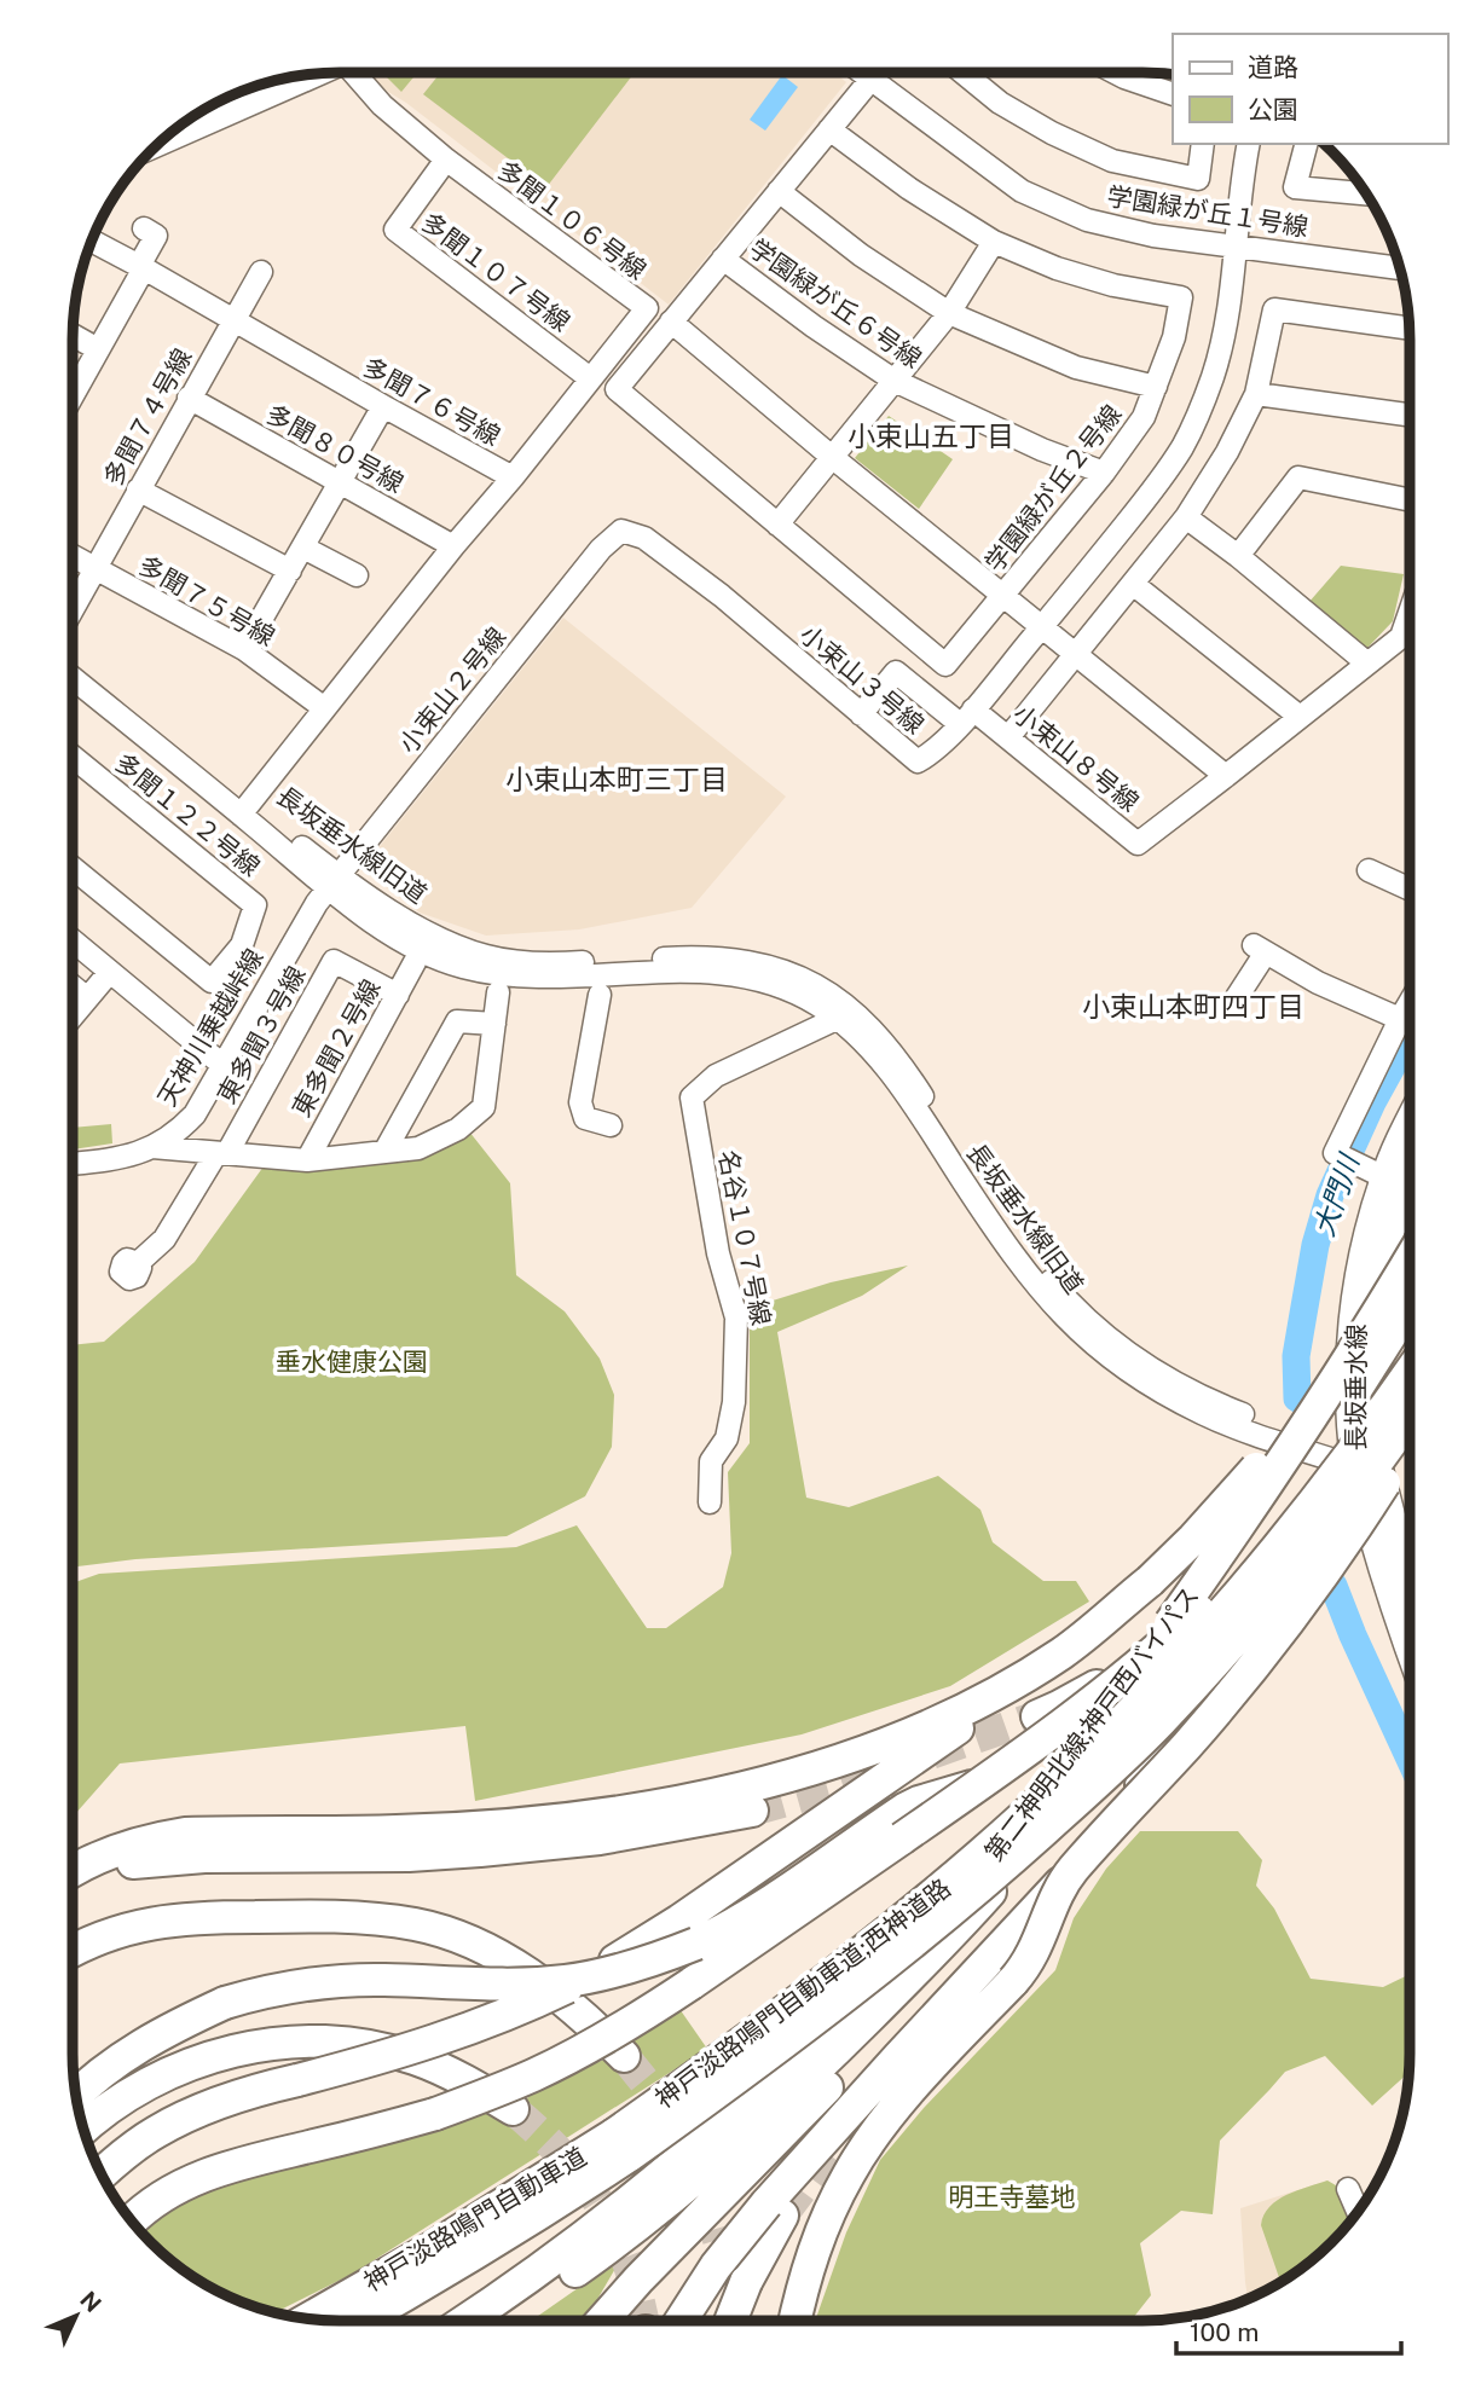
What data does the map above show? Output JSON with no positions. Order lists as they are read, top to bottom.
{
  "streets": {
    "highway": ["第二神明北線;神戸西バイパス", "神戸淡路鳴門自動車道;西神道路", "神戸淡路鳴門自動車道"],
    "main road": ["長坂垂水線"],
    "street": [
      "学園緑が丘１号線",
      "多聞１０６号線",
      "多聞１０７号線",
      "学園緑が丘６号線",
      "多聞７６号線",
      "多聞７４号線",
      "多聞８０号線",
      "学園緑が丘２号線",
      "多聞７５号線",
      "小束山３号線",
      "小束山２号線",
      "小束山８号線",
      "多聞１２２号線",
      "長坂垂水線旧道",
      "天神川乗越峠線",
      "東多聞３号線",
      "東多聞２号線",
      "名谷１０７号線"
    ]
  },
  "crossings": [
    ["学園緑が丘１号線", "小束山３号線"],
    ["多聞１０６号線", "多聞１０７号線"],
    ["多聞１０６号線", "多聞７６号線"],
    ["学園緑が丘６号線", "学園緑が丘２号線"],
    ["多聞７６号線", "多聞７４号線"],
    ["多聞７６号線", "多聞８０号線"],
    ["多聞７６号線", "多聞７５号線"],
    ["多聞７６号線", "長坂垂水線旧道"],
    ["多聞７４号線", "多聞８０号線"],
    ["多聞７４号線", "多聞７５号線"],
    ["小束山３号線", "小束山２号線"],
    ["小束山３号線", "小束山８号線"],
    ["小束山２号線", "長坂垂水線旧道"],
    ["小束山２号線", "天神川乗越峠線"],
    ["長坂垂水線旧道", "天神川乗越峠線"],
    ["長坂垂水線旧道", "名谷１０７号線"],
    ["長坂垂水線旧道", "長坂垂水線"],
    ["東多聞３号線", "東多聞２号線"],
    ["神戸淡路鳴門自動車道;西神道路", "神戸淡路鳴門自動車道"]
  ],
  "districts": ["小束山五丁目", "小束山本町三丁目", "小束山本町四丁目"],
  "water": ["大門川"],
  "parks": ["垂水健康公園", "明王寺墓地"],
  "legend": ["道路", "公園"],
  "scale_bar": "100 m",
  "north": "top right"
}
